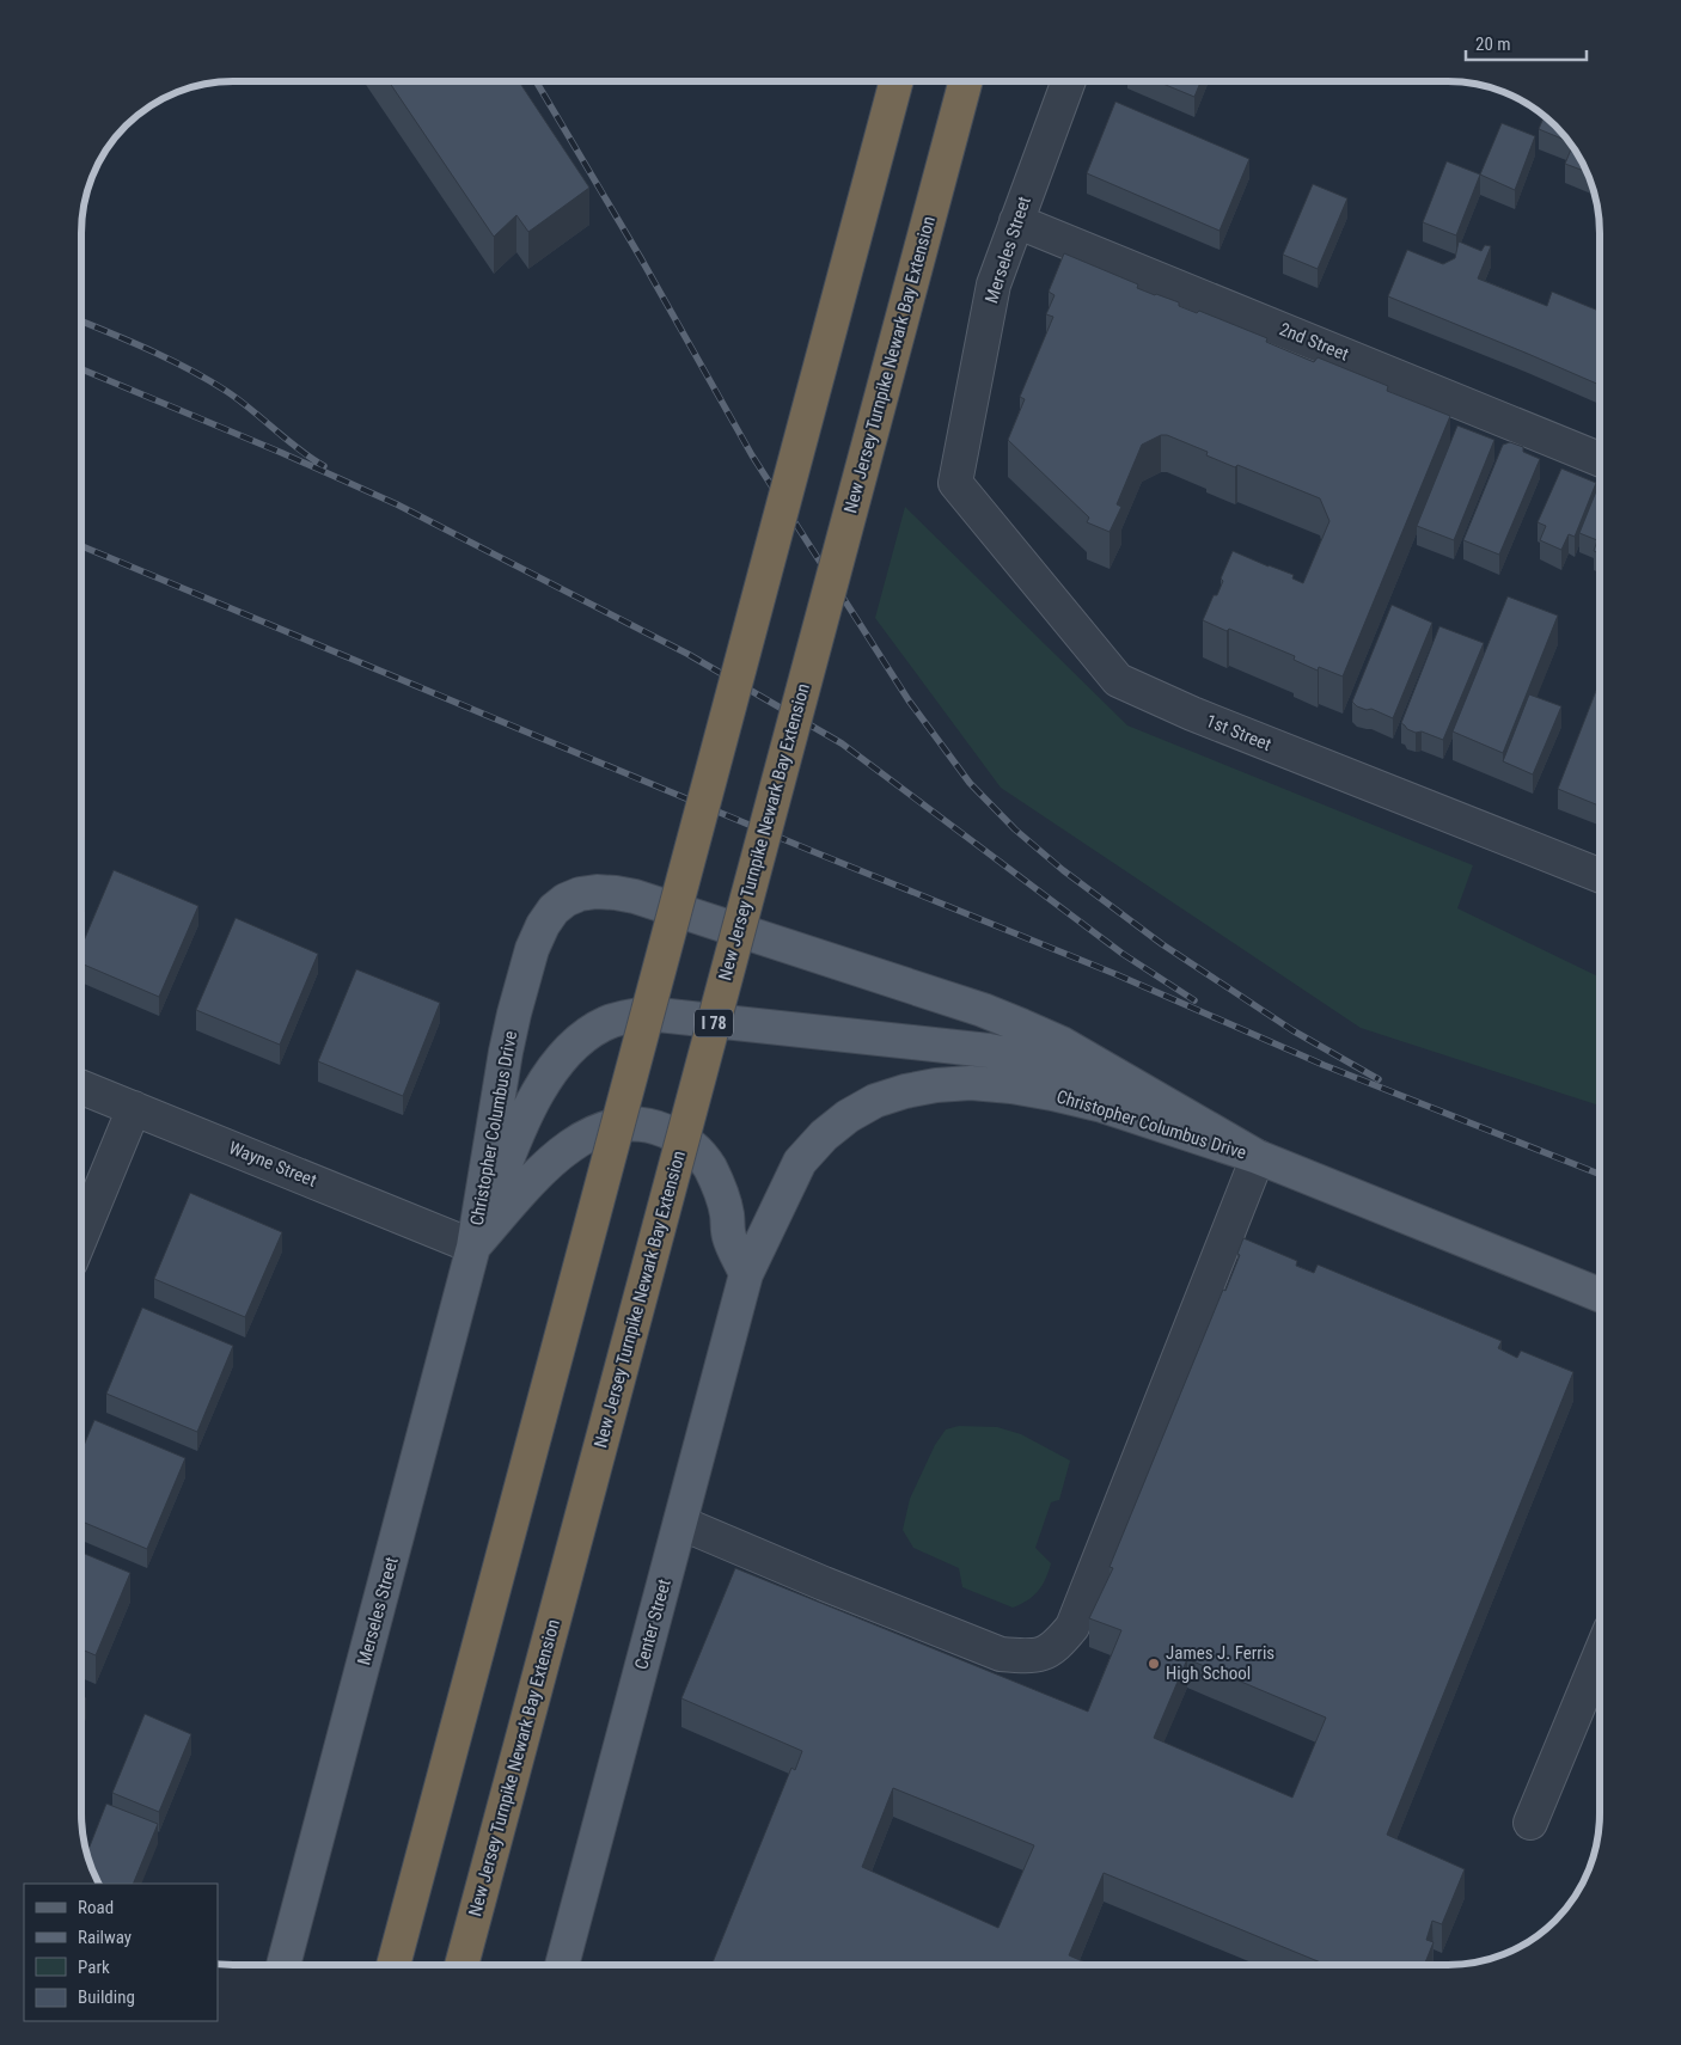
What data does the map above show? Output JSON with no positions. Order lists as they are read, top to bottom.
{
  "streets": {
    "highway": ["New Jersey Turnpike Newark Bay Extension", "I 78"],
    "main road": ["Merseles Street", "Christopher Columbus Drive", "Center Street"],
    "street": ["2nd Street", "1st Street", "Wayne Street"]
  },
  "crossings": [
    ["Merseles Street", "2nd Street"],
    ["Merseles Street", "1st Street"],
    ["Merseles Street", "Christopher Columbus Drive"],
    ["Merseles Street", "Wayne Street"],
    ["Christopher Columbus Drive", "Wayne Street"],
    ["Christopher Columbus Drive", "Center Street"]
  ],
  "places": ["James J. Ferris High School"],
  "legend": [
    "Road",
    "Railway",
    "Park",
    "Building"
  ],
  "scale_bar": "20 m"
}
